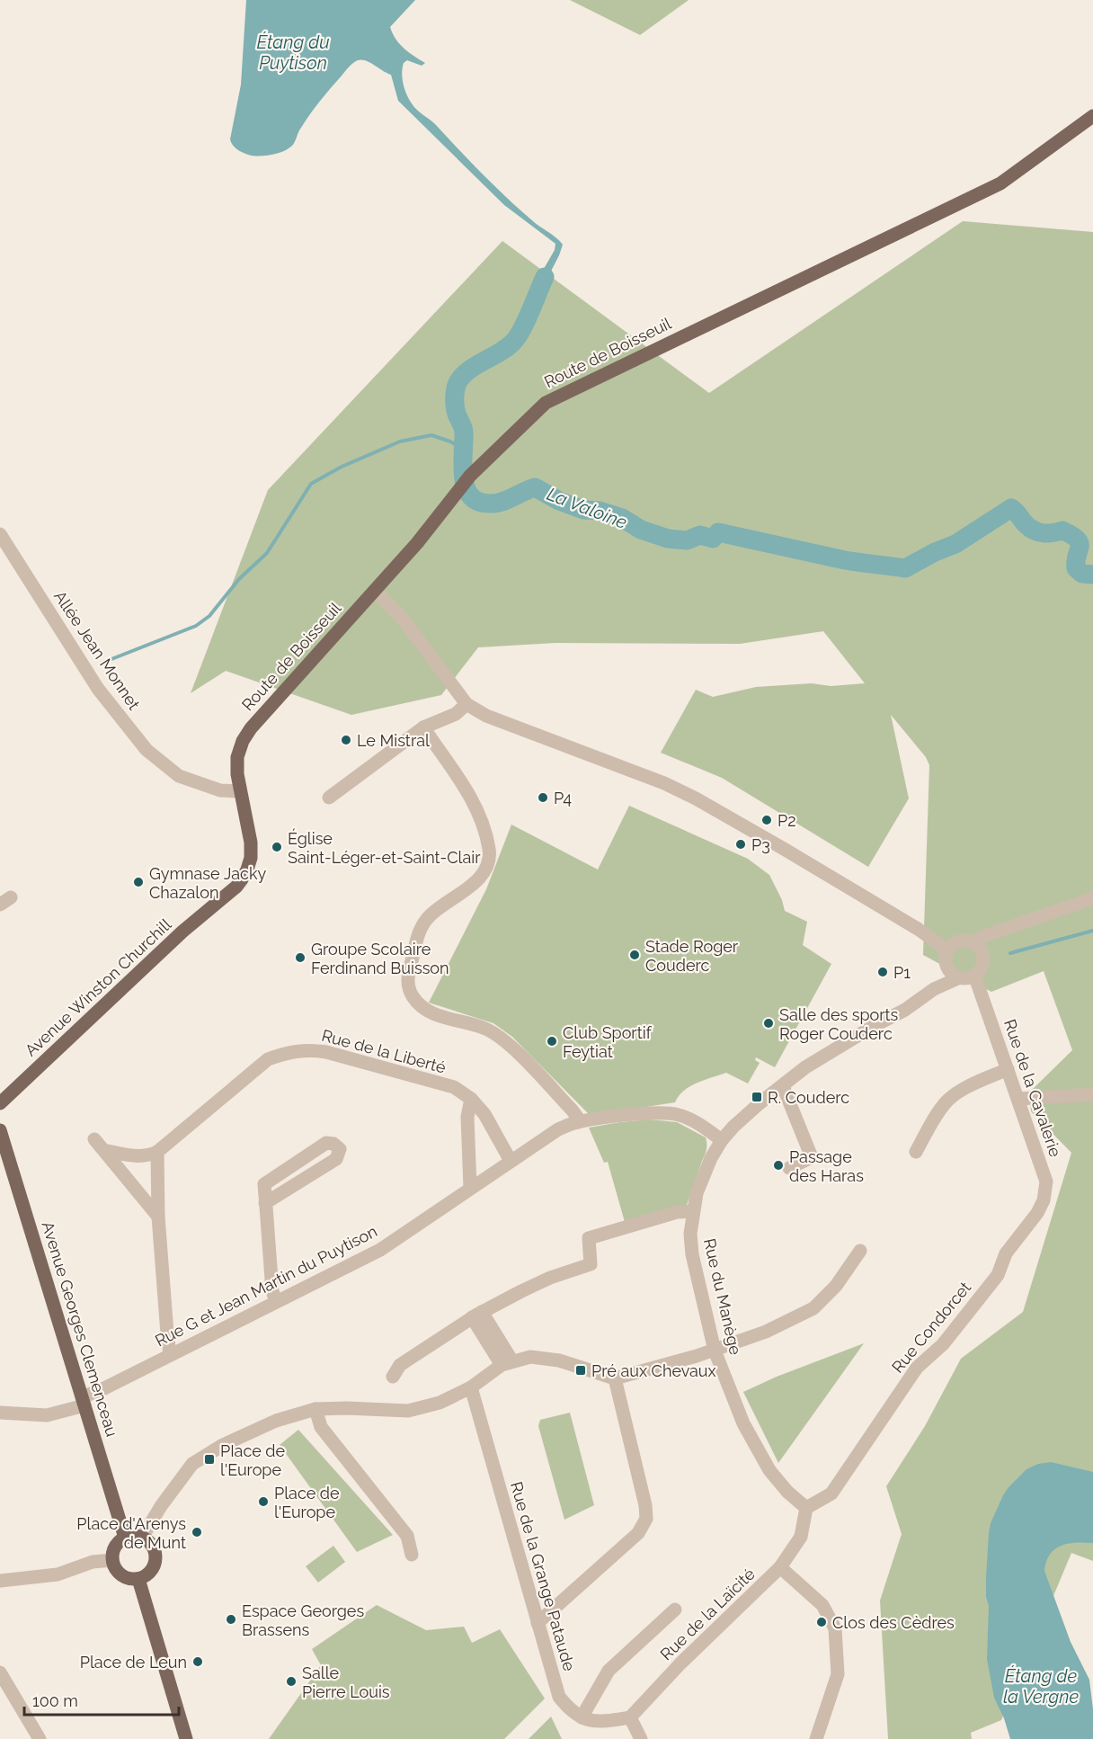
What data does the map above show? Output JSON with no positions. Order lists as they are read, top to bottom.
{
  "streets": {
    "main road": ["Route de Boisseuil", "Avenue Winston Churchill", "Avenue Georges Clemenceau"],
    "street": [
      "Allée Jean Monnet",
      "Rue de la Liberté",
      "Rue de la Cavalerie",
      "Rue G et Jean Martin du Puytison",
      "Rue du Manège",
      "Rue Condorcet",
      "Rue de la Grange Pataude",
      "Rue de la Laïcité"
    ]
  },
  "crossings": [
    ["Route de Boisseuil", "Allée Jean Monnet"],
    ["Route de Boisseuil", "Avenue Winston Churchill"],
    ["Rue de la Cavalerie", "Rue du Manège"],
    ["Rue de la Cavalerie", "Rue Condorcet"],
    ["Rue G et Jean Martin du Puytison", "Rue du Manège"],
    ["Rue G et Jean Martin du Puytison", "Avenue Georges Clemenceau"],
    ["Rue du Manège", "Rue Condorcet"],
    ["Rue du Manège", "Rue de la Laïcité"],
    ["Rue Condorcet", "Rue de la Laïcité"]
  ],
  "water": ["Étang du Puytison", "La Valoine", "Étang de la Vergne"],
  "places": {
    "other": [
      "Le Mistral",
      "P4",
      "P2",
      "P3",
      "Église Saint-Léger-et-Saint-Clair",
      "Gymnase Jacky Chazalon",
      "Stade Roger Couderc",
      "Groupe Scolaire Ferdinand Buisson",
      "P1",
      "Salle des sports Roger Couderc",
      "Club Sportif Feytiat",
      "Passage des Haras",
      "Place de l'Europe",
      "Place d'Arenys de Munt",
      "Espace Georges Brassens",
      "Clos des Cèdres",
      "Place de Leun",
      "Salle Pierre Louis"
    ],
    "transit": ["R. Couderc", "Pré aux Chevaux", "PIace de l'Europe"]
  },
  "scale_bar": "100 m"
}
